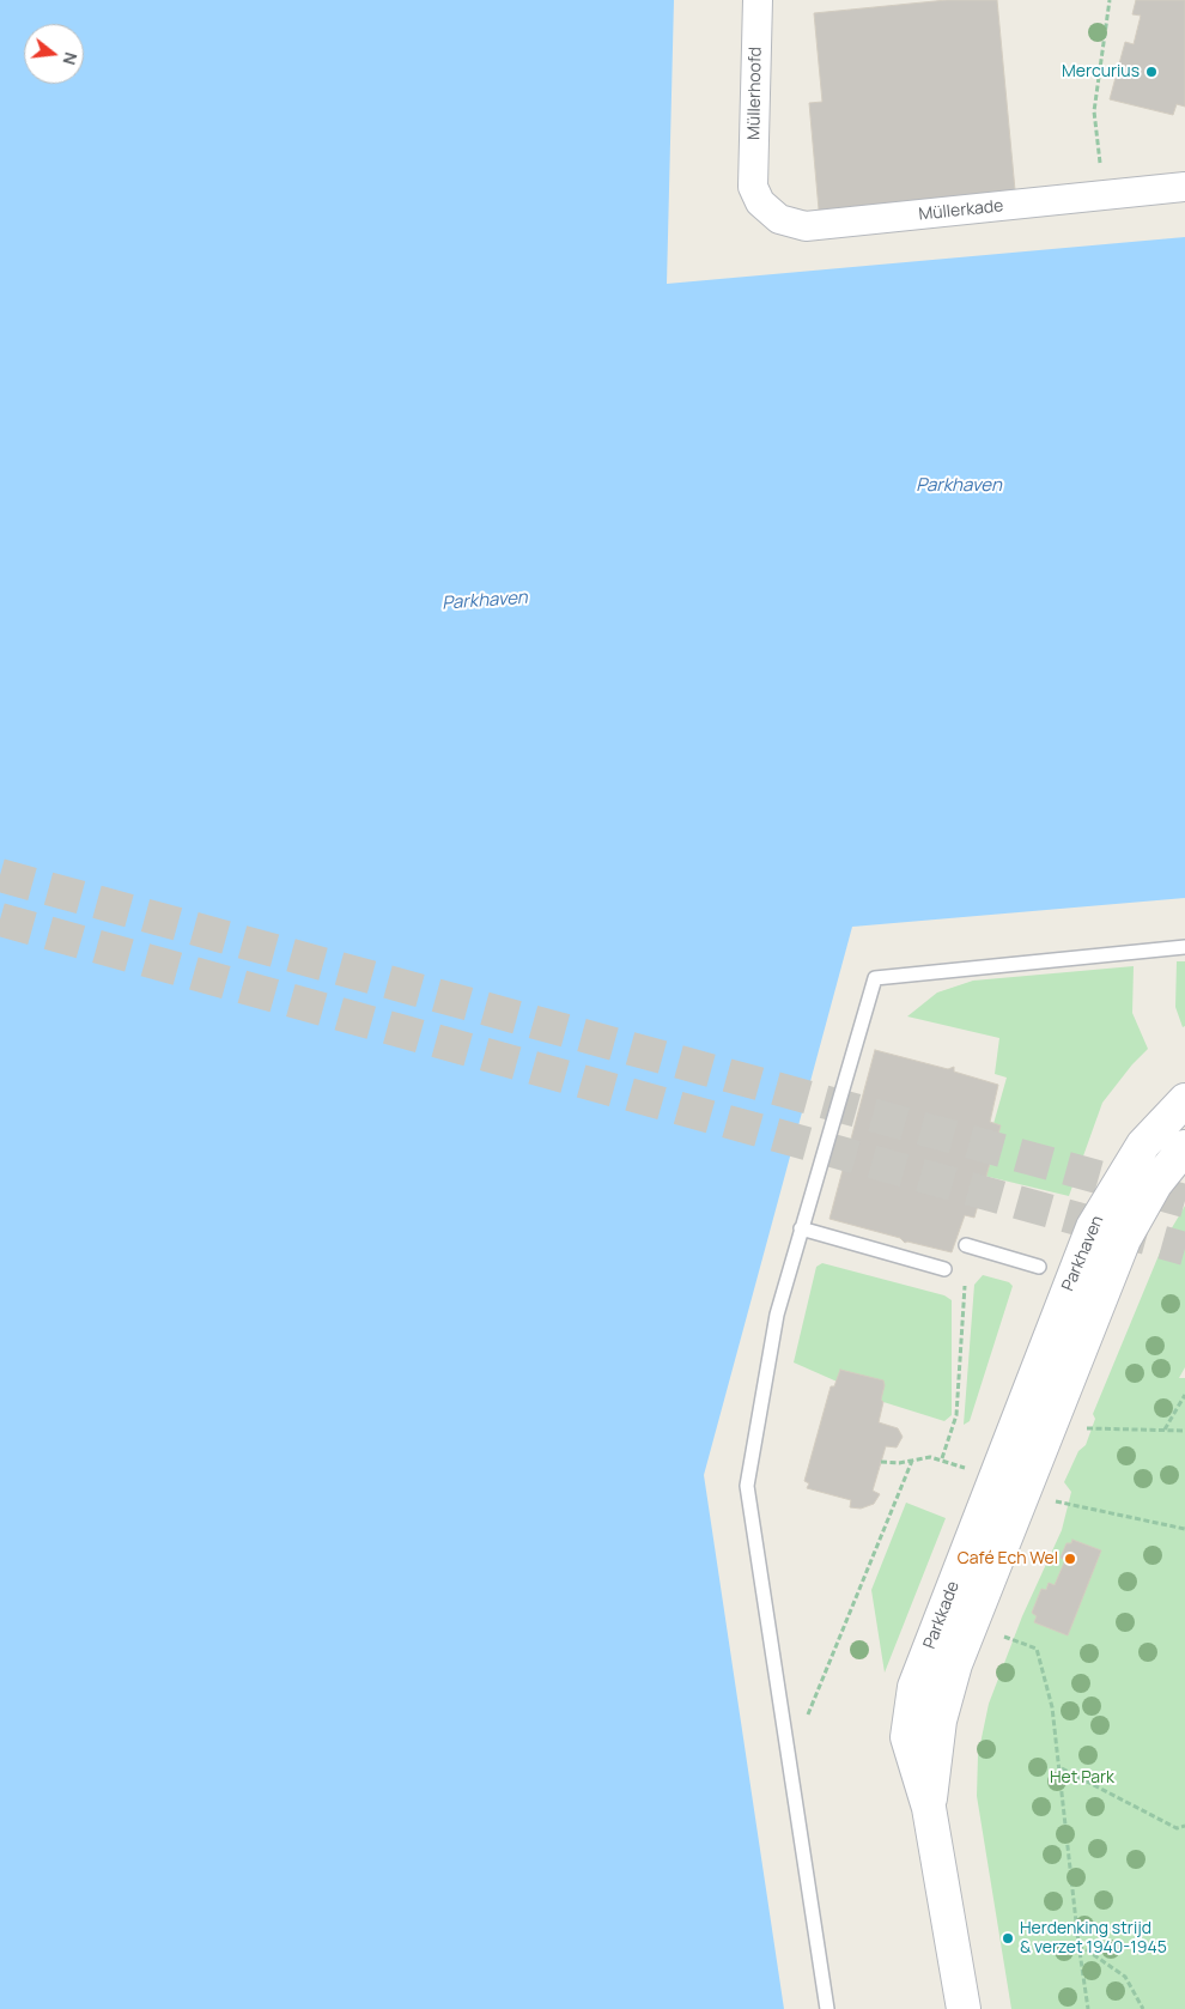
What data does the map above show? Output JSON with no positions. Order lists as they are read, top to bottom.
{
  "streets": {
    "street": [
      "Müllerhoofd",
      "Müllerkade",
      "Parkhaven",
      "Parkkade"
    ]
  },
  "crossings": [
    ["Müllerhoofd", "Müllerkade"],
    ["Parkhaven", "Parkkade"]
  ],
  "water": ["Parkhaven"],
  "parks": ["Het Park"],
  "places": ["Mercurius", "Café Ech Wel", "Herdenking strijd & verzet 1940-1945"],
  "north": "right"
}
